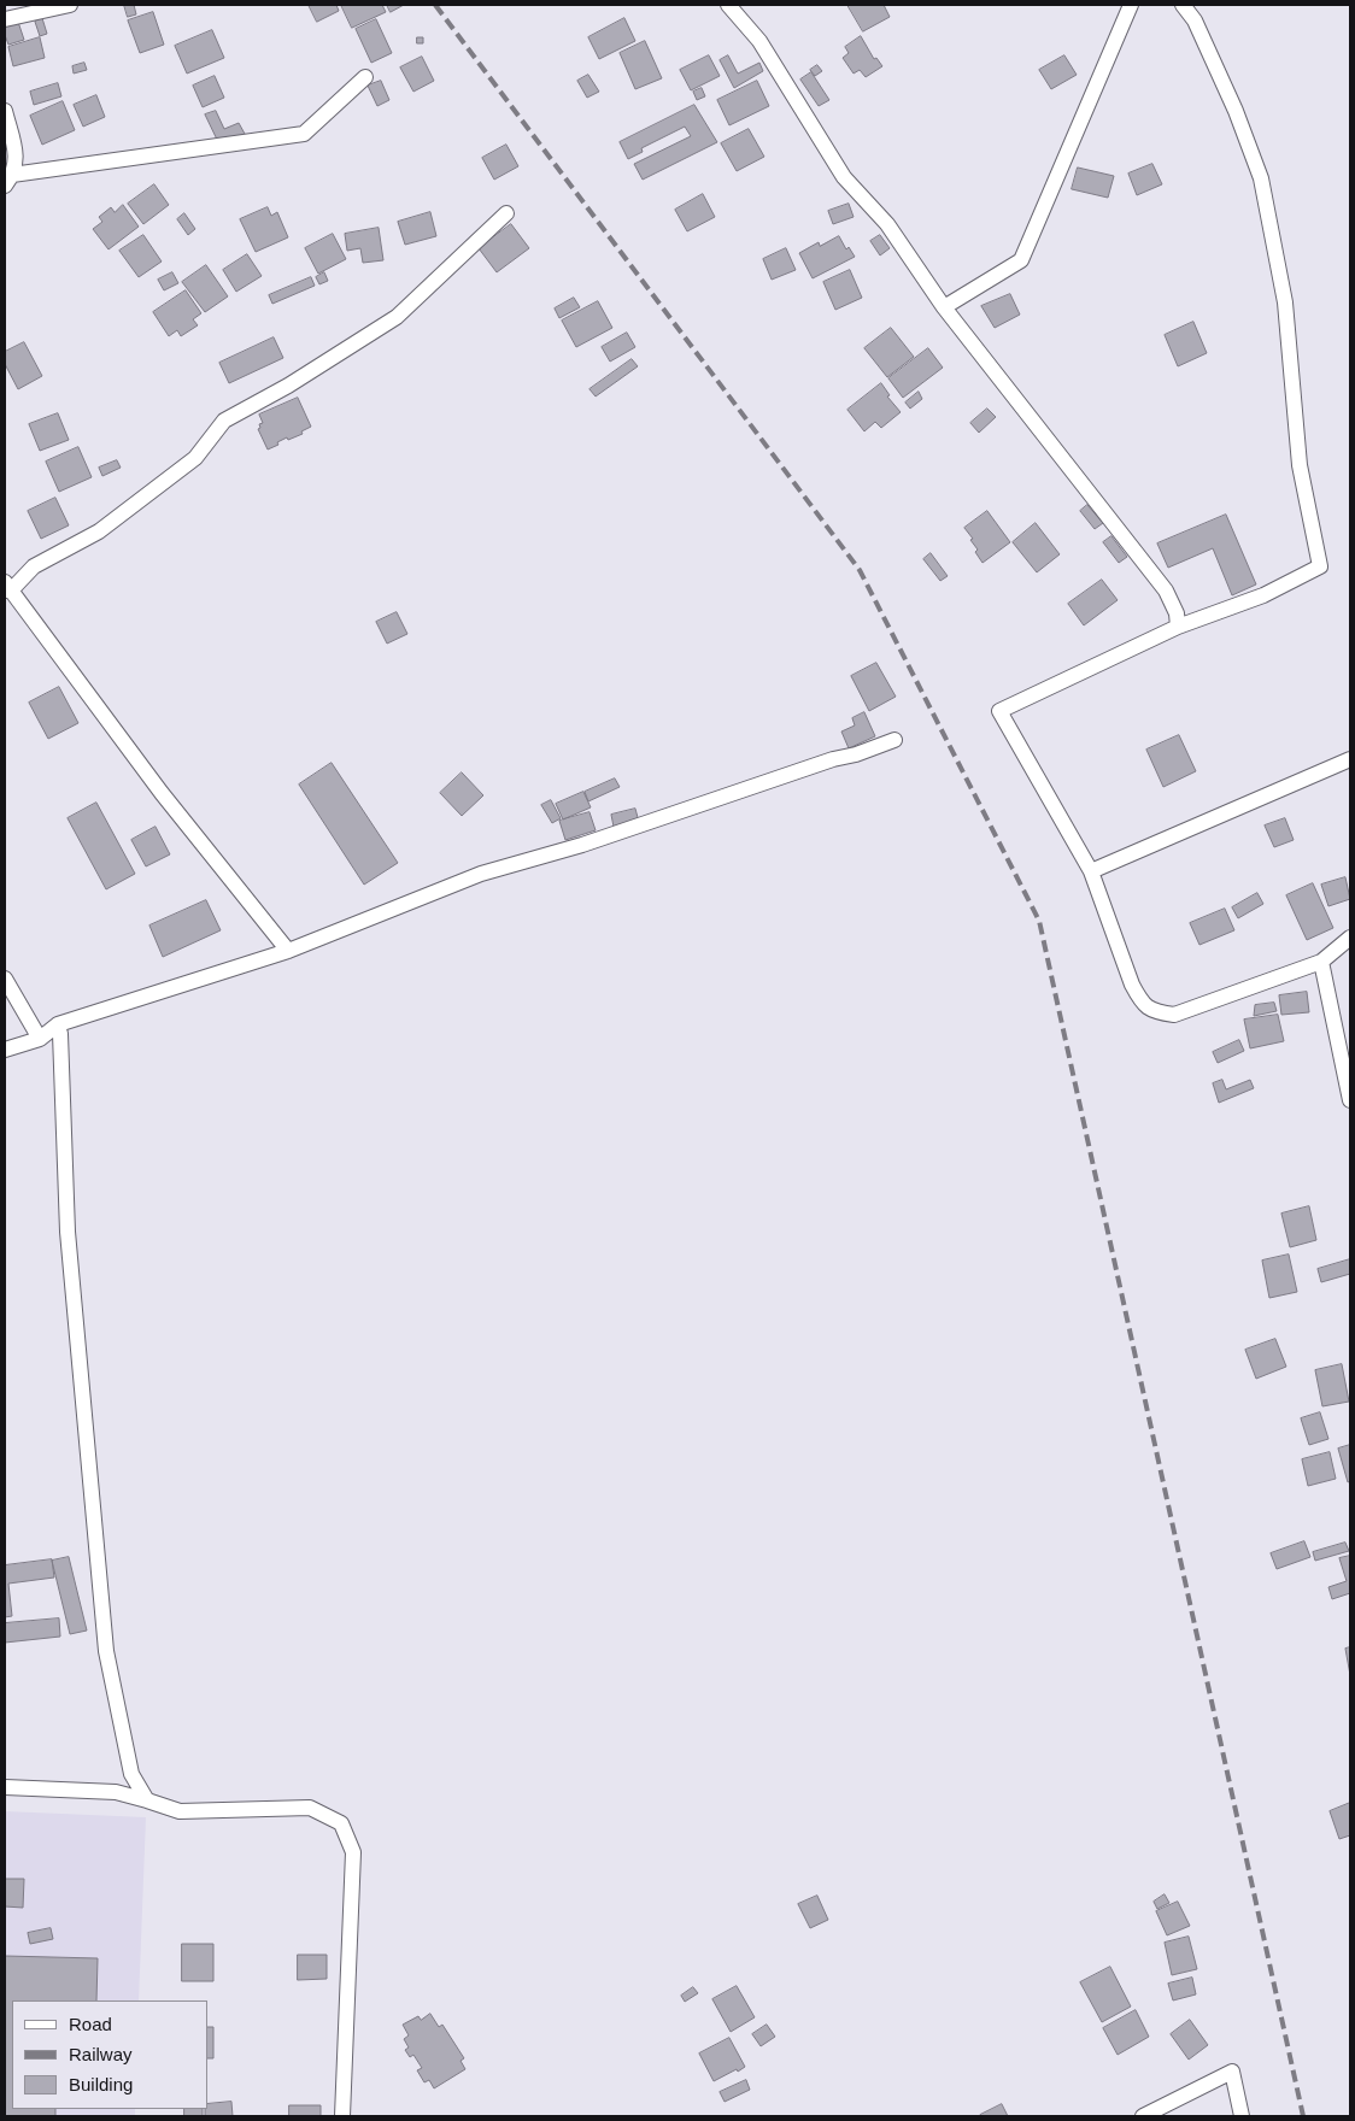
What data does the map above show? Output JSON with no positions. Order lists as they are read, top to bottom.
{
  "legend": ["Road", "Railway", "Building"]
}
